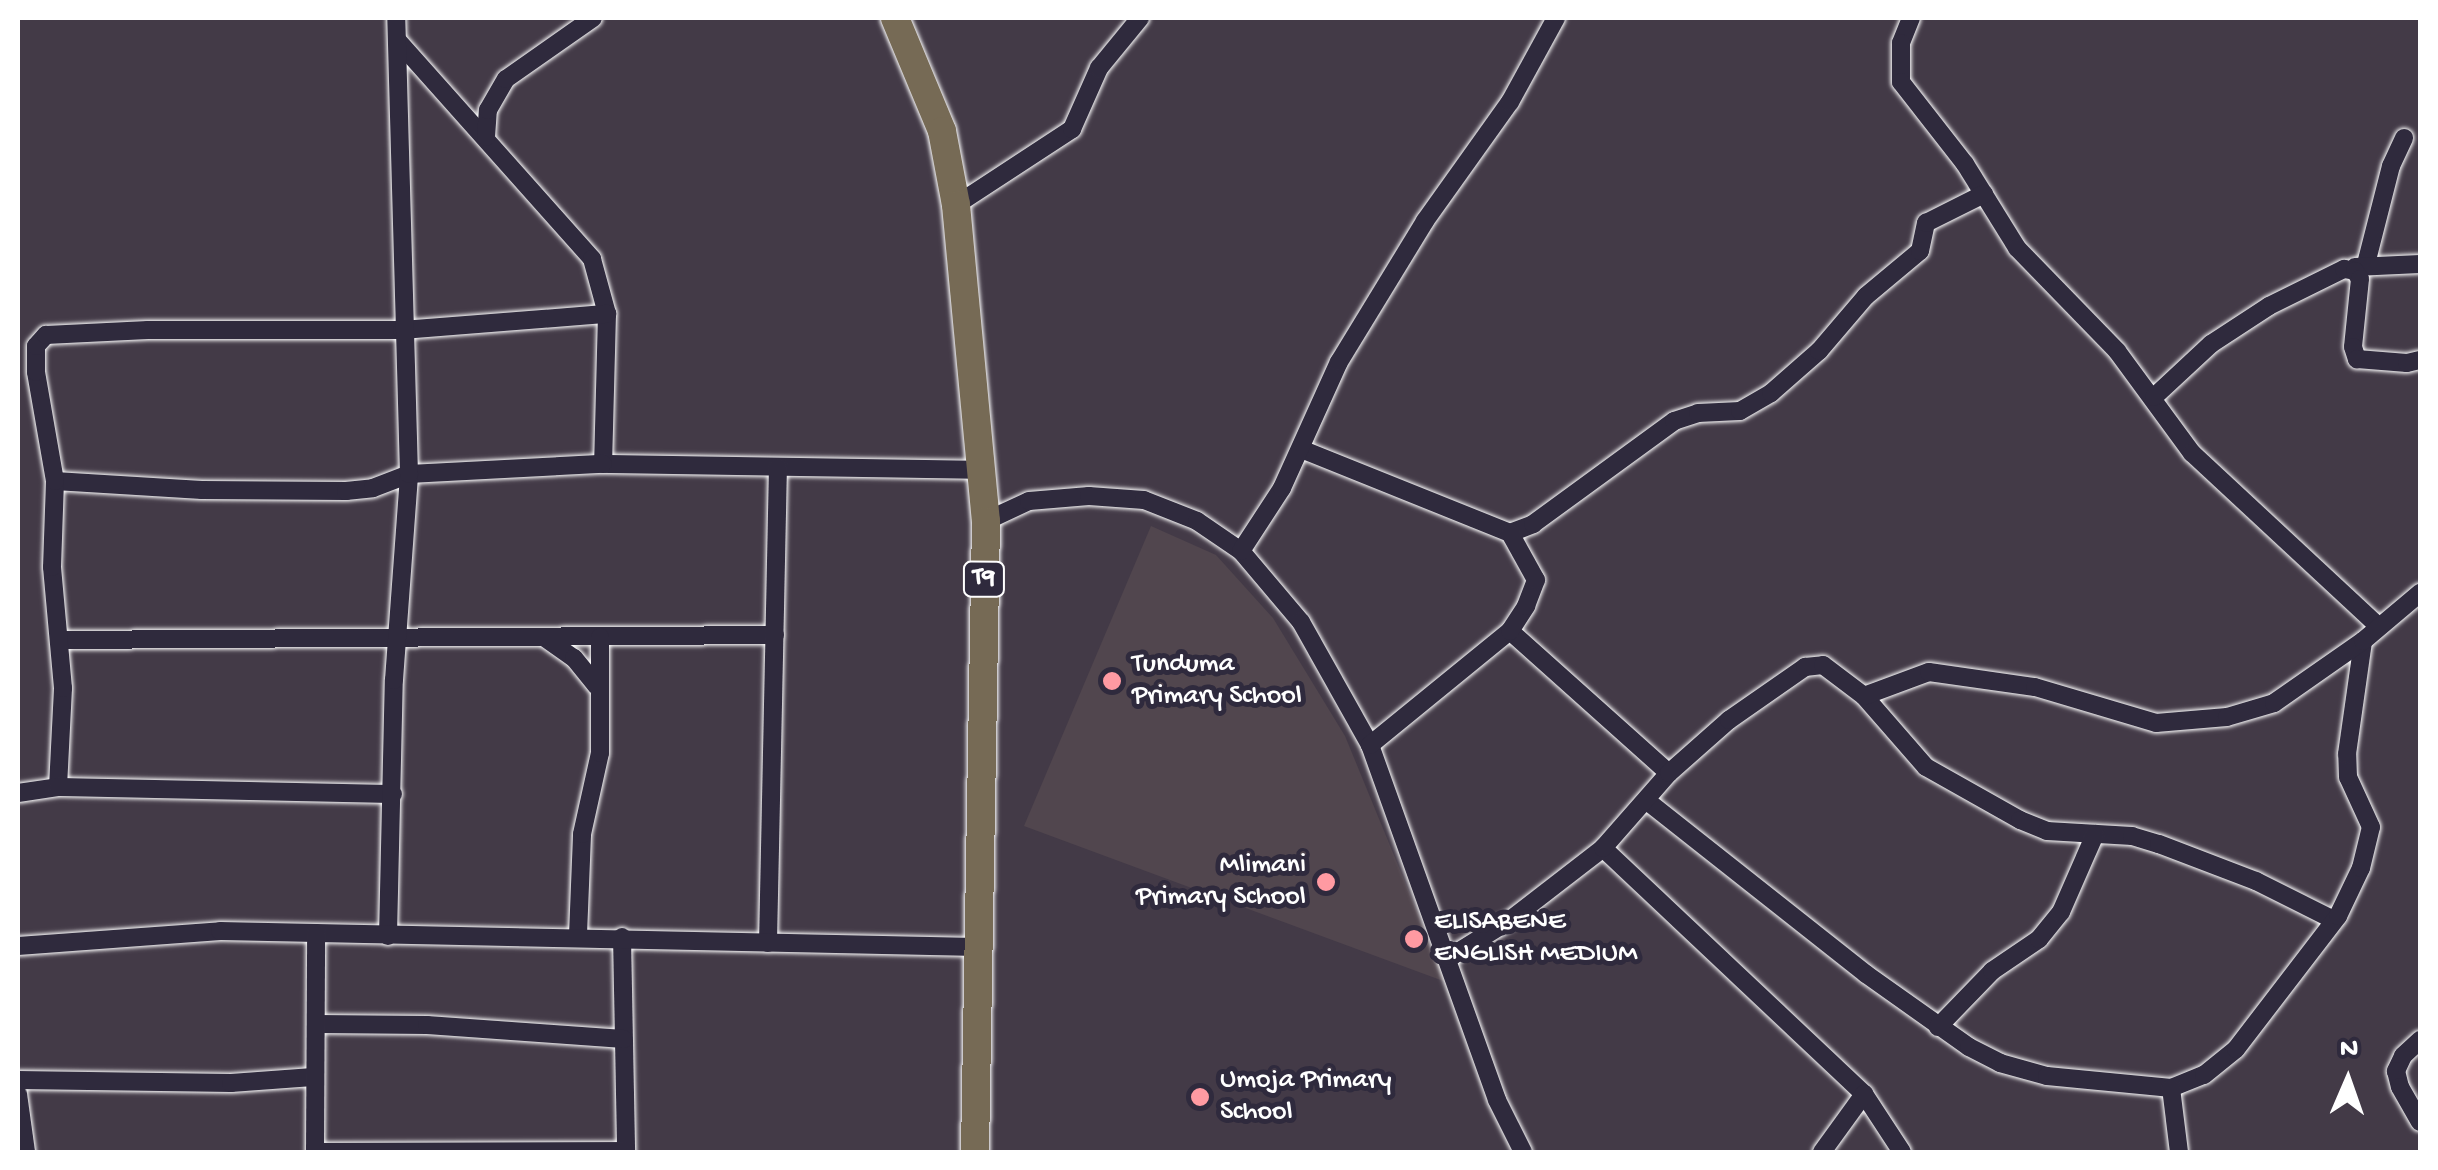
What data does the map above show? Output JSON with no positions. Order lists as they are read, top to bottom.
{
  "streets": {
    "highway": ["T9"]
  },
  "places": [
    "Tunduma Primary School",
    "Mlimani Primary School",
    "ELISABENE ENGLISH MEDIUM",
    "Umoja Primary School"
  ],
  "north": "top"
}
